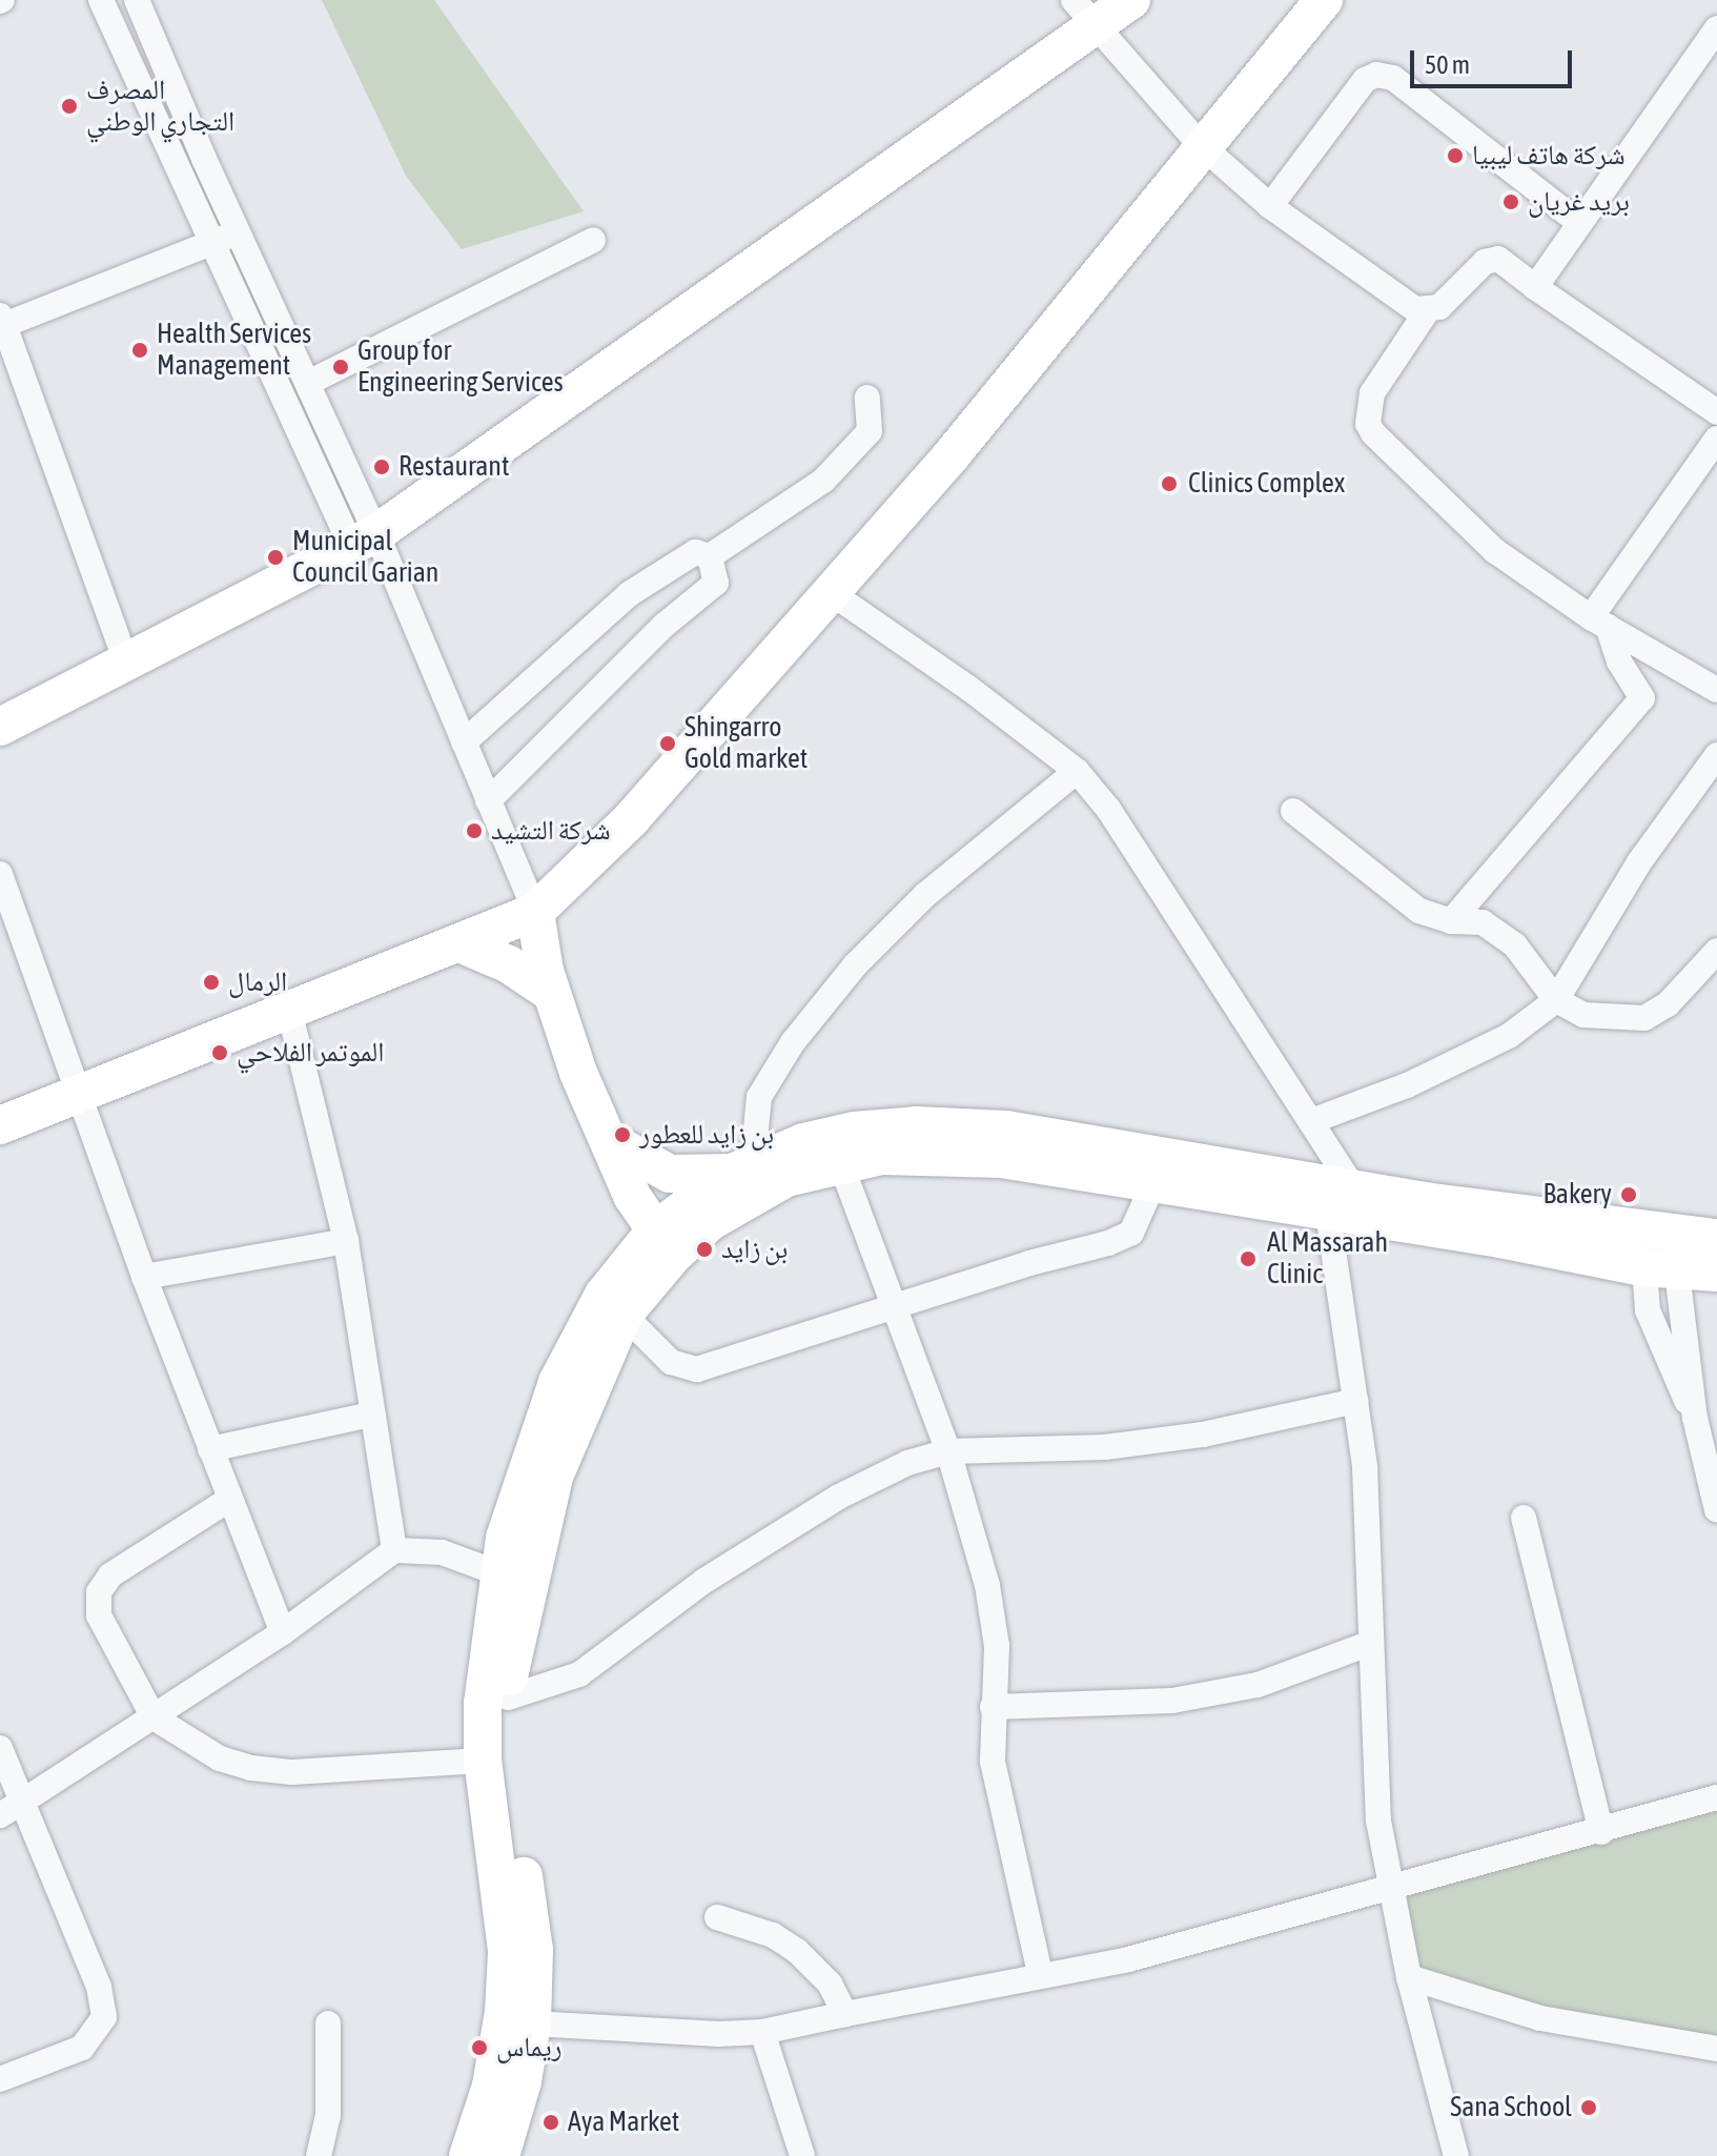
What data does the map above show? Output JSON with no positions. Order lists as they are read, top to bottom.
{
  "places": [
    "المصرف التجاري الوطني",
    "شركة هاتف ليبيا",
    "بريد غريان",
    "Health Services Management",
    "Group for Engineering Services",
    "Restaurant",
    "Clinics Complex",
    "Municipal Council Garian",
    "Shingarro Gold market",
    "شركة التشيد",
    "الرمال",
    "الموتمر الفلاحي",
    "بن زايد للعطور",
    "Bakery",
    "بن زايد",
    "Al Massarah Clinic",
    "ريماس",
    "Sana School",
    "Aya Market"
  ],
  "scale_bar": "50 m"
}
